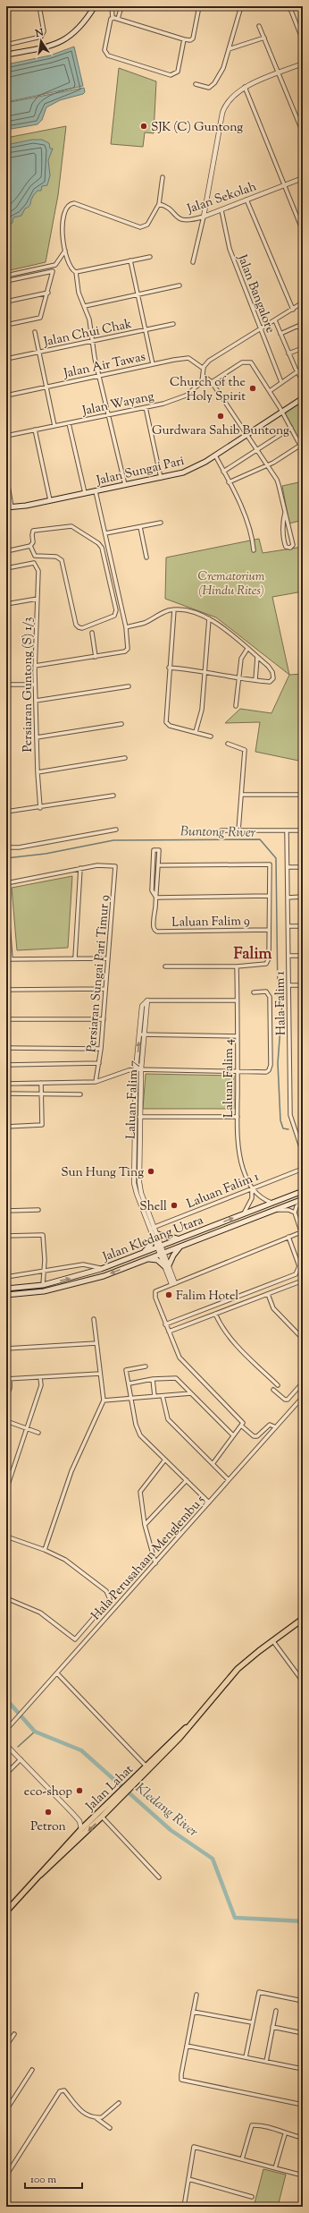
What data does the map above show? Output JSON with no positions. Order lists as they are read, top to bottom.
{
  "streets": {
    "main road": ["Jalan Sungai Pari", "Jalan Kledang Utara", "Jalan Lahat"],
    "street": [
      "Jalan Sekolah",
      "Jalan Bangalore",
      "Jalan Chui Chak",
      "Jalan Air Tawas",
      "Jalan Wayang",
      "Persiaran Guntong (S) 1/3",
      "Laluan Falim 9",
      "Persiaran Sungai Pari Timur 9",
      "Hala Falim 1",
      "Laluan Falim 4",
      "Laluan Falim 7",
      "Laluan Falim 1",
      "Hala Perusahaan Menglembu 5"
    ]
  },
  "crossings": [
    ["Jalan Sekolah", "Jalan Bangalore"],
    ["Laluan Falim 4", "Laluan Falim 1"],
    ["Laluan Falim 4", "Jalan Kledang Utara"],
    ["Laluan Falim 7", "Laluan Falim 1"],
    ["Laluan Falim 7", "Jalan Kledang Utara"]
  ],
  "districts": ["Falim"],
  "water": ["Buntong River", "Kledang River"],
  "parks": ["Crematorium (Hindu Rites)"],
  "places": [
    "SJK (C) Guntong",
    "Church of the Holy Spirit",
    "Gurdwara Sahib Buntong",
    "Sun Hung Ting",
    "Shell",
    "Falim Hotel",
    "eco-shop",
    "Petron"
  ],
  "scale_bar": "100 m",
  "north": "top"
}
